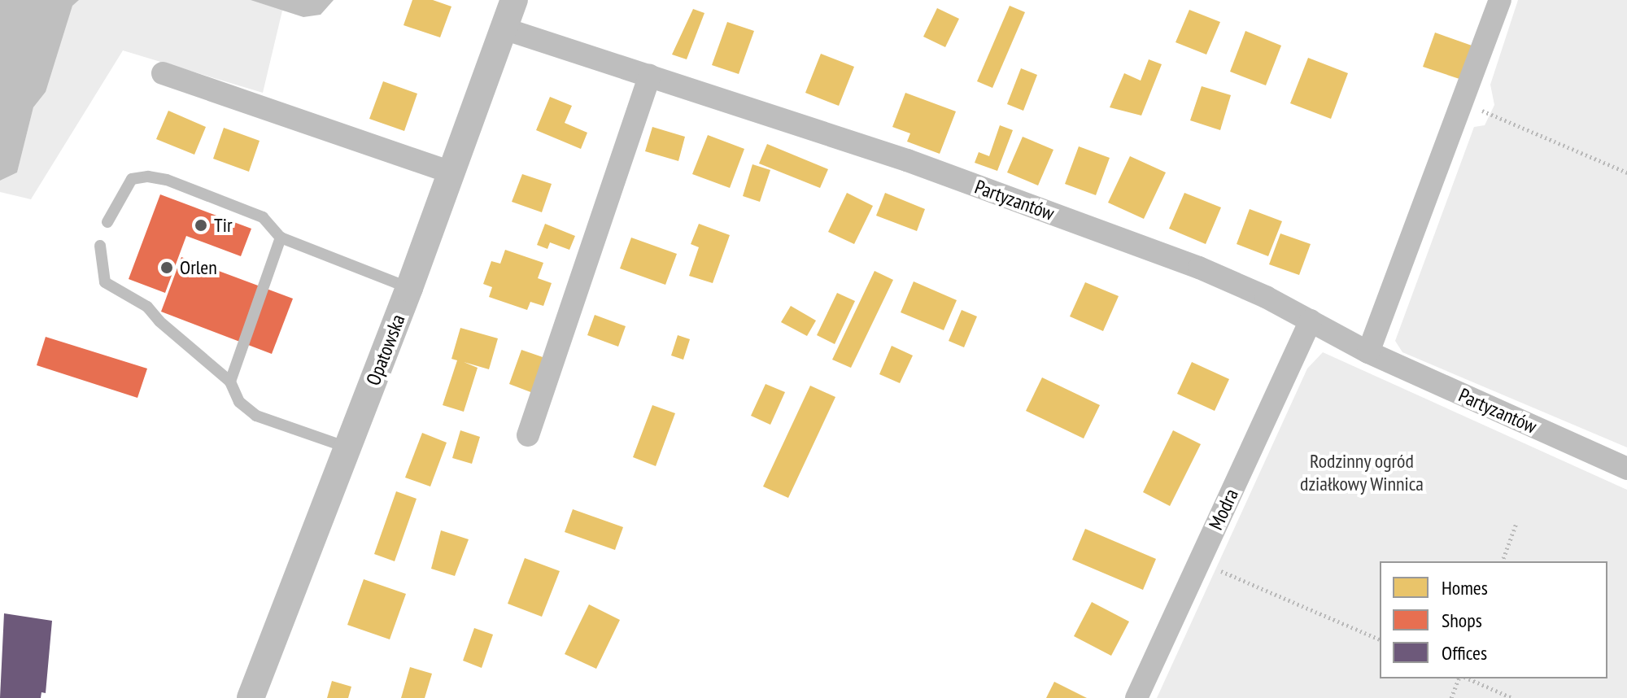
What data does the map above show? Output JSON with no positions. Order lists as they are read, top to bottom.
{
  "streets": {
    "street": ["Partyzantów", "Opatowska", "Modra"]
  },
  "crossings": [
    ["Partyzantów", "Opatowska"],
    ["Partyzantów", "Modra"]
  ],
  "parks": ["Rodzinny ogród działkowy Winnica"],
  "places": ["Tir", "Orlen"],
  "legend": ["Homes", "Shops", "Offices"]
}
